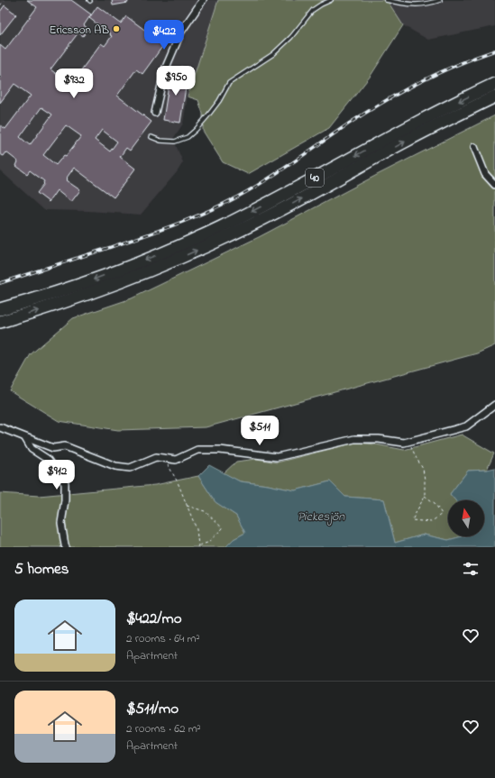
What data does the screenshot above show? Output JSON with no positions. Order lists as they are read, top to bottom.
{
  "streets": {
    "highway": ["40"]
  },
  "water": ["Pickesjön"],
  "places": ["Ericsson AB"],
  "north": "top",
  "page": {
    "price": [
      "$422",
      "$950",
      "$932",
      "$511",
      "$912"
    ],
    "heading": "5 homes",
    "list": [
      {
        "name": "$422/mo",
        "note": "2 rooms · 64 m² · Apartment"
      },
      {
        "name": "$511/mo",
        "note": "2 rooms · 62 m² · Apartment"
      }
    ]
  }
}
